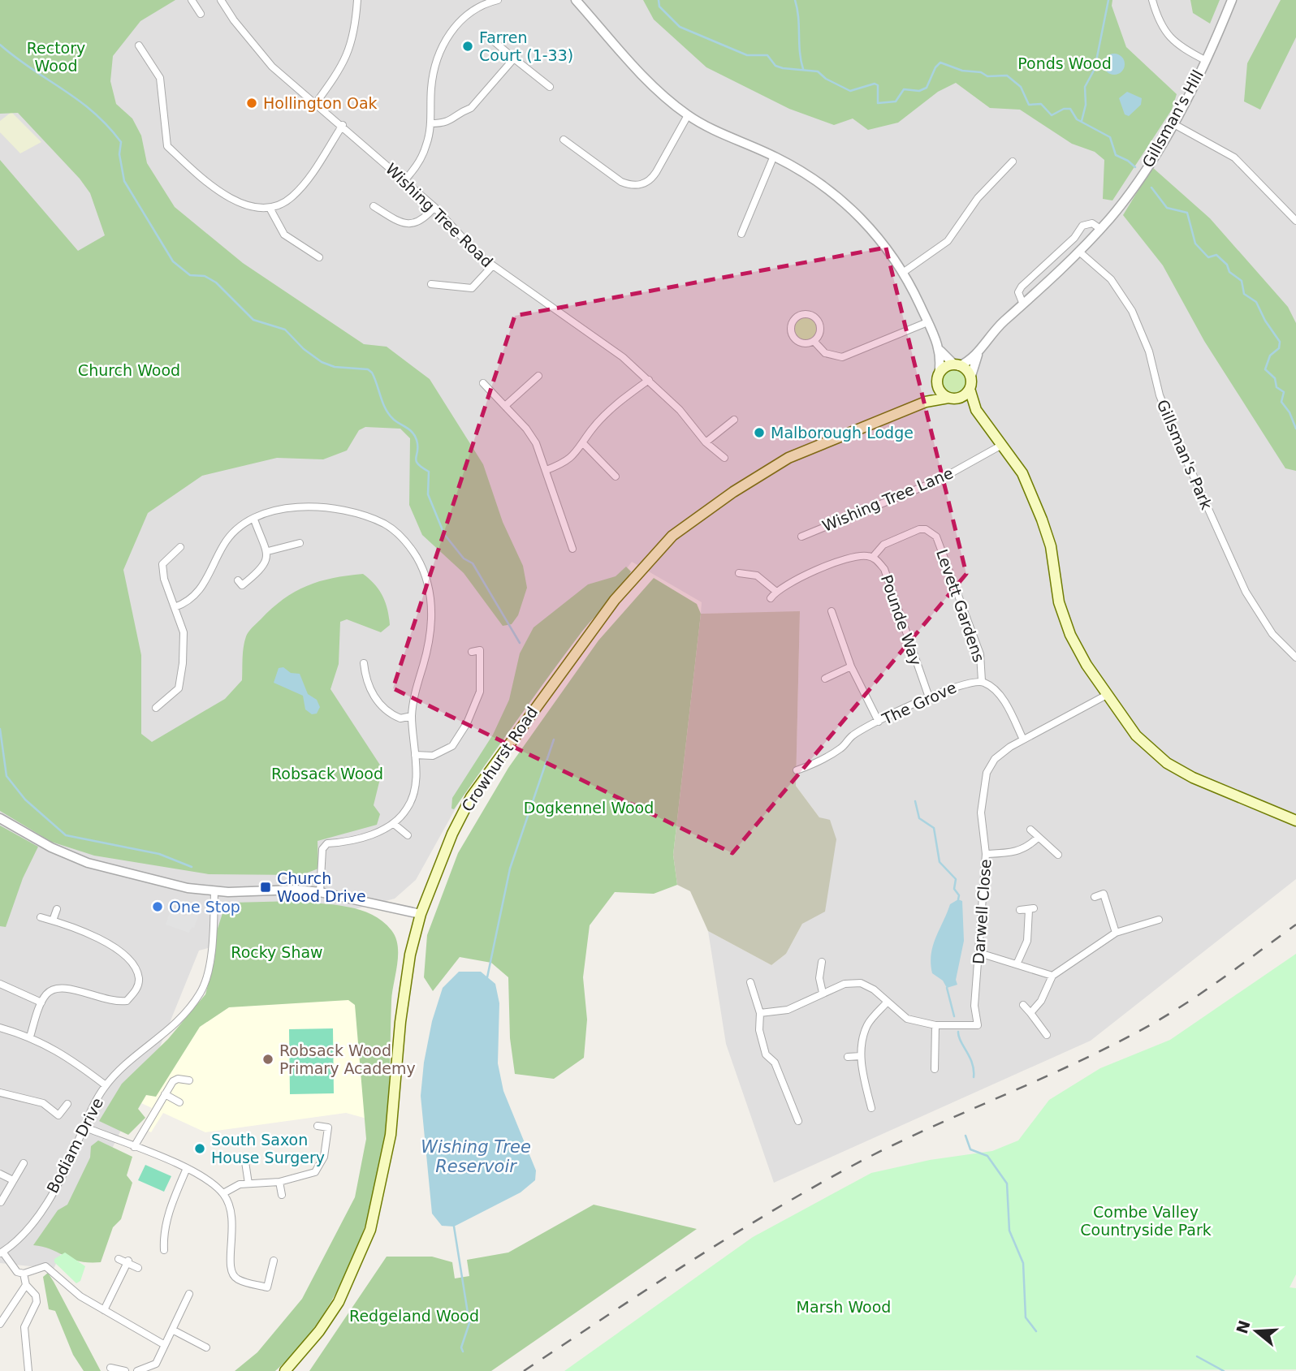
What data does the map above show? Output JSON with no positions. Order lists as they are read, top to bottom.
{
  "streets": {
    "main road": ["Crowhurst Road"],
    "street": [
      "Gillsman's Hill",
      "Wishing Tree Road",
      "Gillsman's Park",
      "Wishing Tree Lane",
      "Levett Gardens",
      "Pounde Way",
      "The Grove",
      "Darwell Close",
      "Bodiam Drive"
    ]
  },
  "crossings": [
    ["Gillsman's Hill", "Gillsman's Park"],
    ["Gillsman's Hill", "Crowhurst Road"],
    ["Levett Gardens", "Pounde Way"],
    ["Levett Gardens", "The Grove"],
    ["Pounde Way", "The Grove"]
  ],
  "water": ["Wishing Tree Reservoir"],
  "parks": [
    "Rectory Wood",
    "Ponds Wood",
    "Church Wood",
    "Robsack Wood",
    "Dogkennel Wood",
    "Rocky Shaw",
    "Combe Valley Countryside Park",
    "Marsh Wood",
    "Redgeland Wood"
  ],
  "places": {
    "other": [
      "Farren Court (1-33)",
      "Hollington Oak",
      "Malborough Lodge",
      "One Stop",
      "Robsack Wood Primary Academy",
      "South Saxon House Surgery"
    ],
    "transit": ["Church Wood Drive"]
  },
  "north": "left"
}
